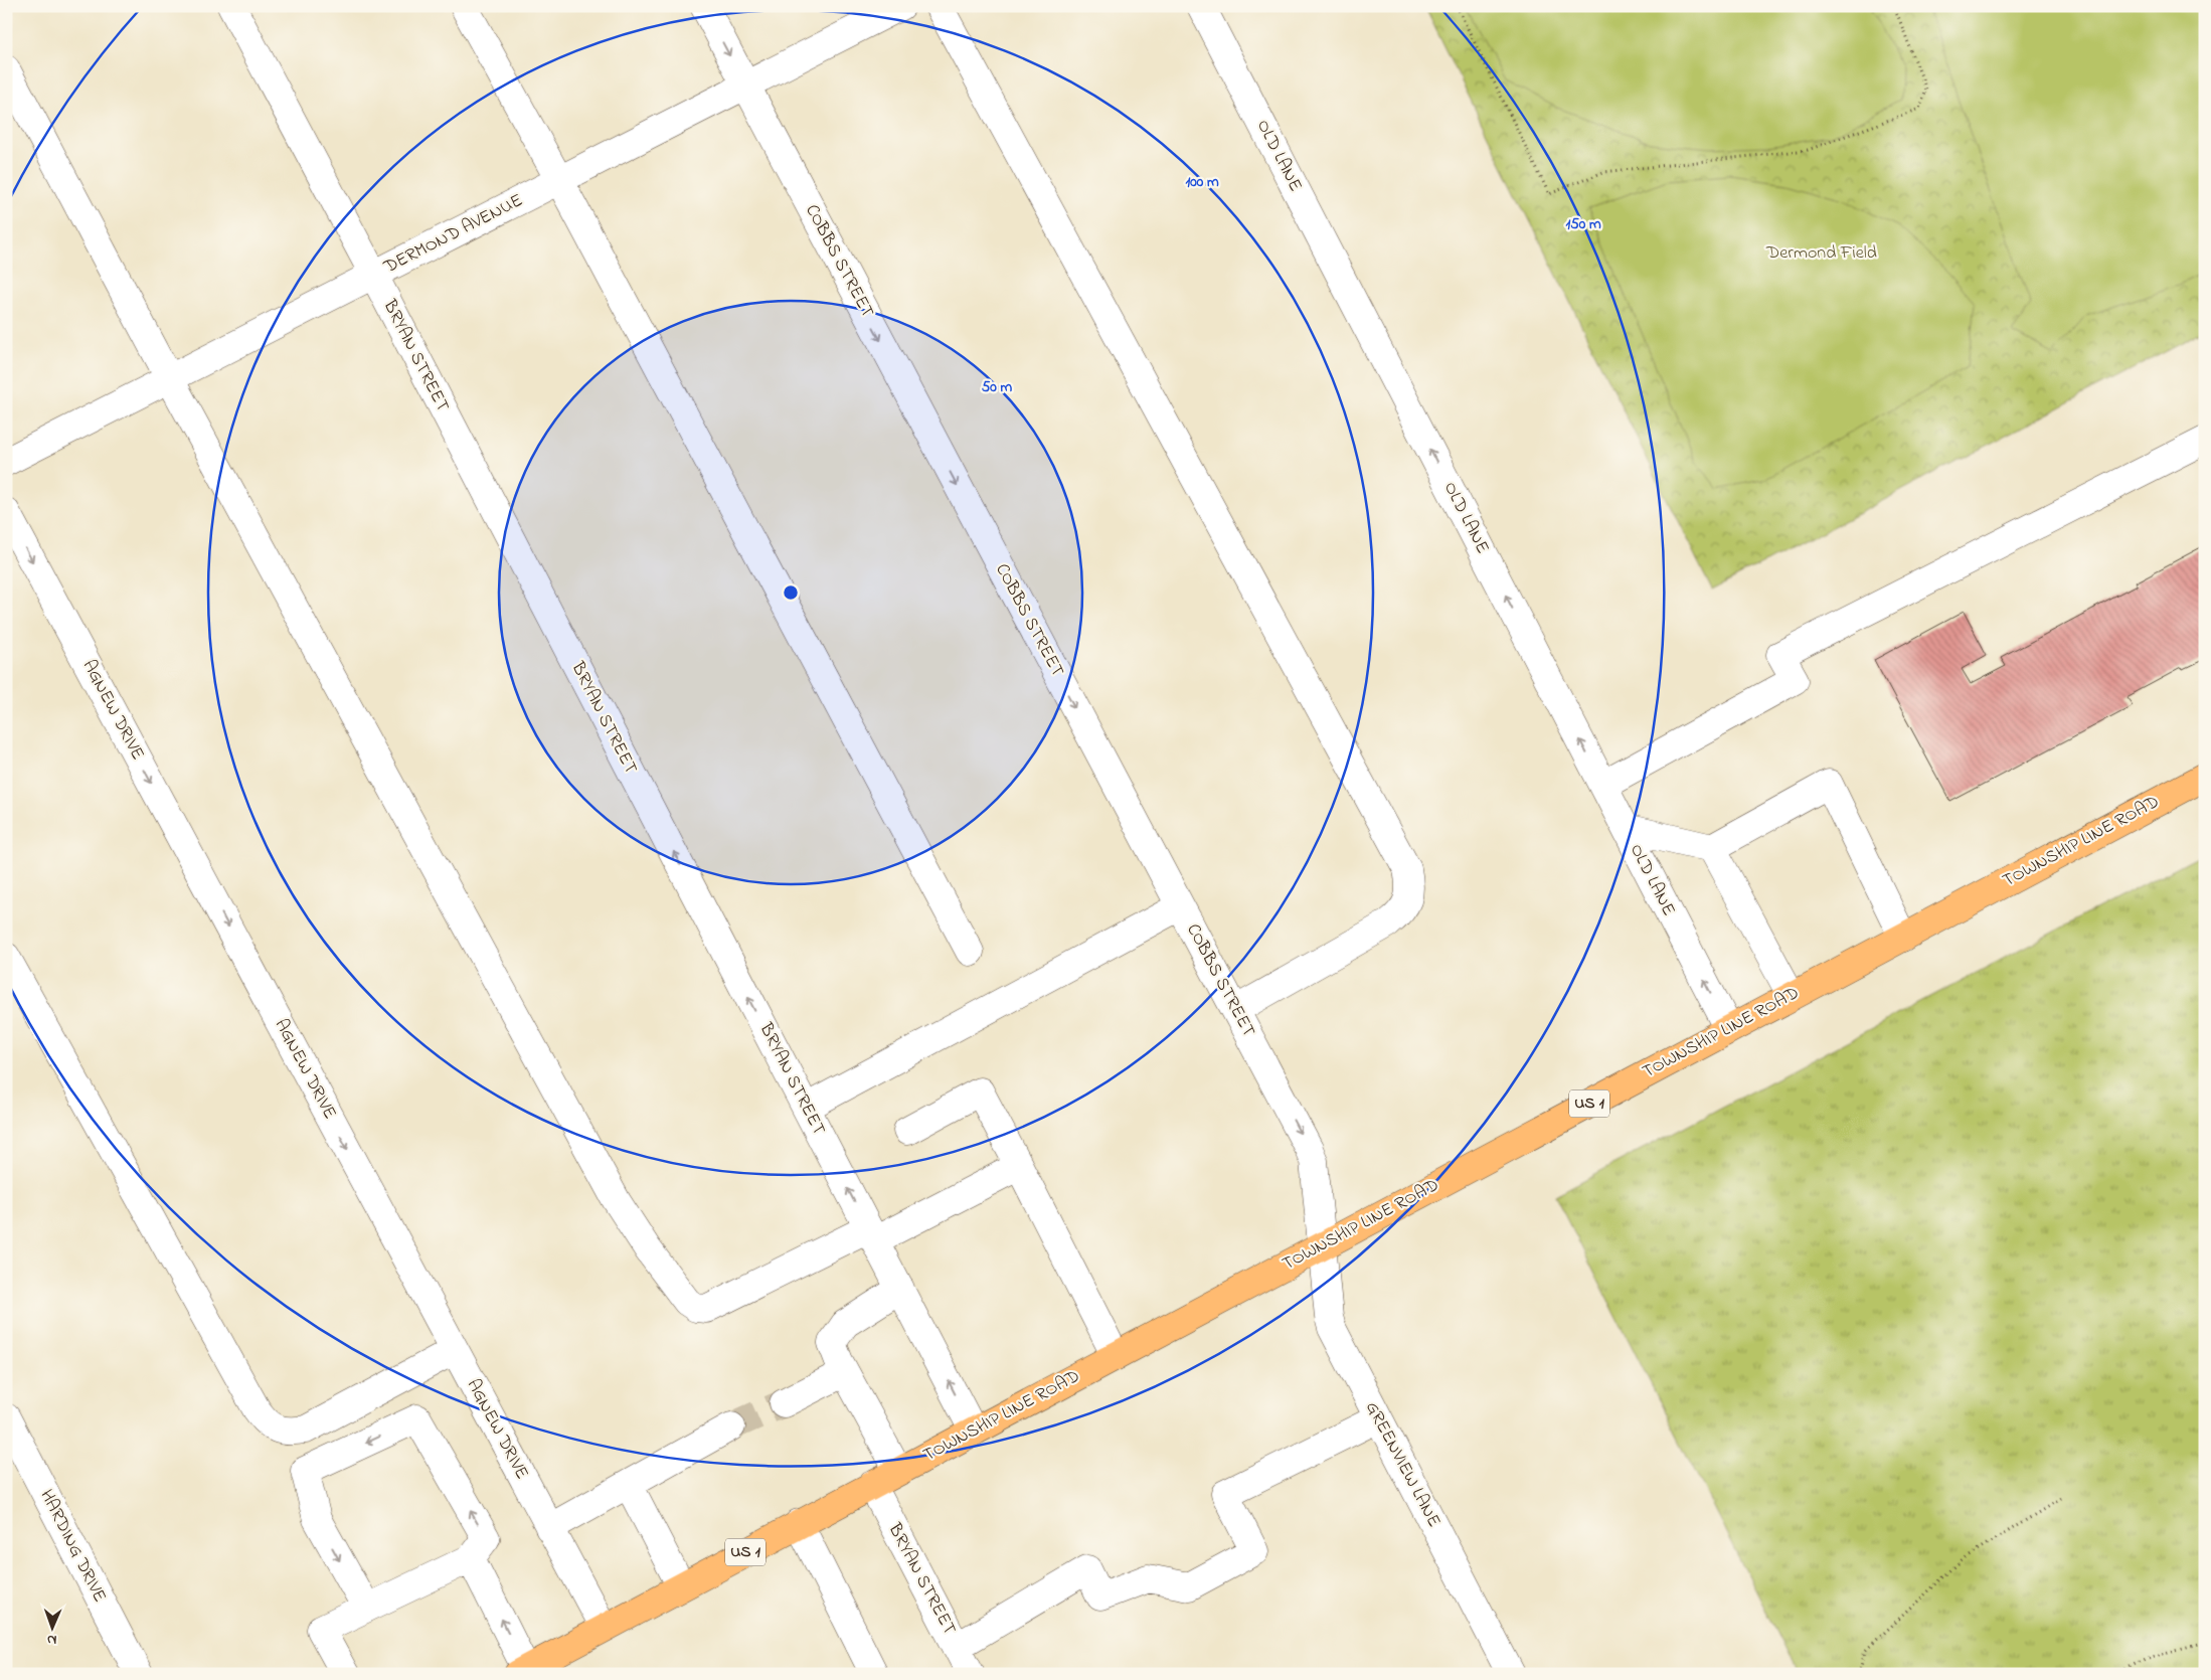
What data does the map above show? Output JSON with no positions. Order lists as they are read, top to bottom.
{
  "streets": {
    "highway": ["TOWNSHIP LINE ROAD", "US 1"],
    "street": [
      "OLD LANE",
      "DERMOND AVENUE",
      "COBBS STREET",
      "BRYAN STREET",
      "AGNEW DRIVE",
      "GREENVIEW LANE",
      "HARDING DRIVE"
    ]
  },
  "crossings": [
    ["OLD LANE", "TOWNSHIP LINE ROAD"],
    ["DERMOND AVENUE", "COBBS STREET"],
    ["DERMOND AVENUE", "BRYAN STREET"],
    ["COBBS STREET", "TOWNSHIP LINE ROAD"],
    ["COBBS STREET", "GREENVIEW LANE"],
    ["BRYAN STREET", "TOWNSHIP LINE ROAD"],
    ["AGNEW DRIVE", "TOWNSHIP LINE ROAD"],
    ["TOWNSHIP LINE ROAD", "GREENVIEW LANE"]
  ],
  "one_way": ["OLD LANE", "AGNEW DRIVE"],
  "parks": ["Dermond Field"],
  "north": "bottom",
  "rings": ["100 m", "150 m", "50 m"]
}
